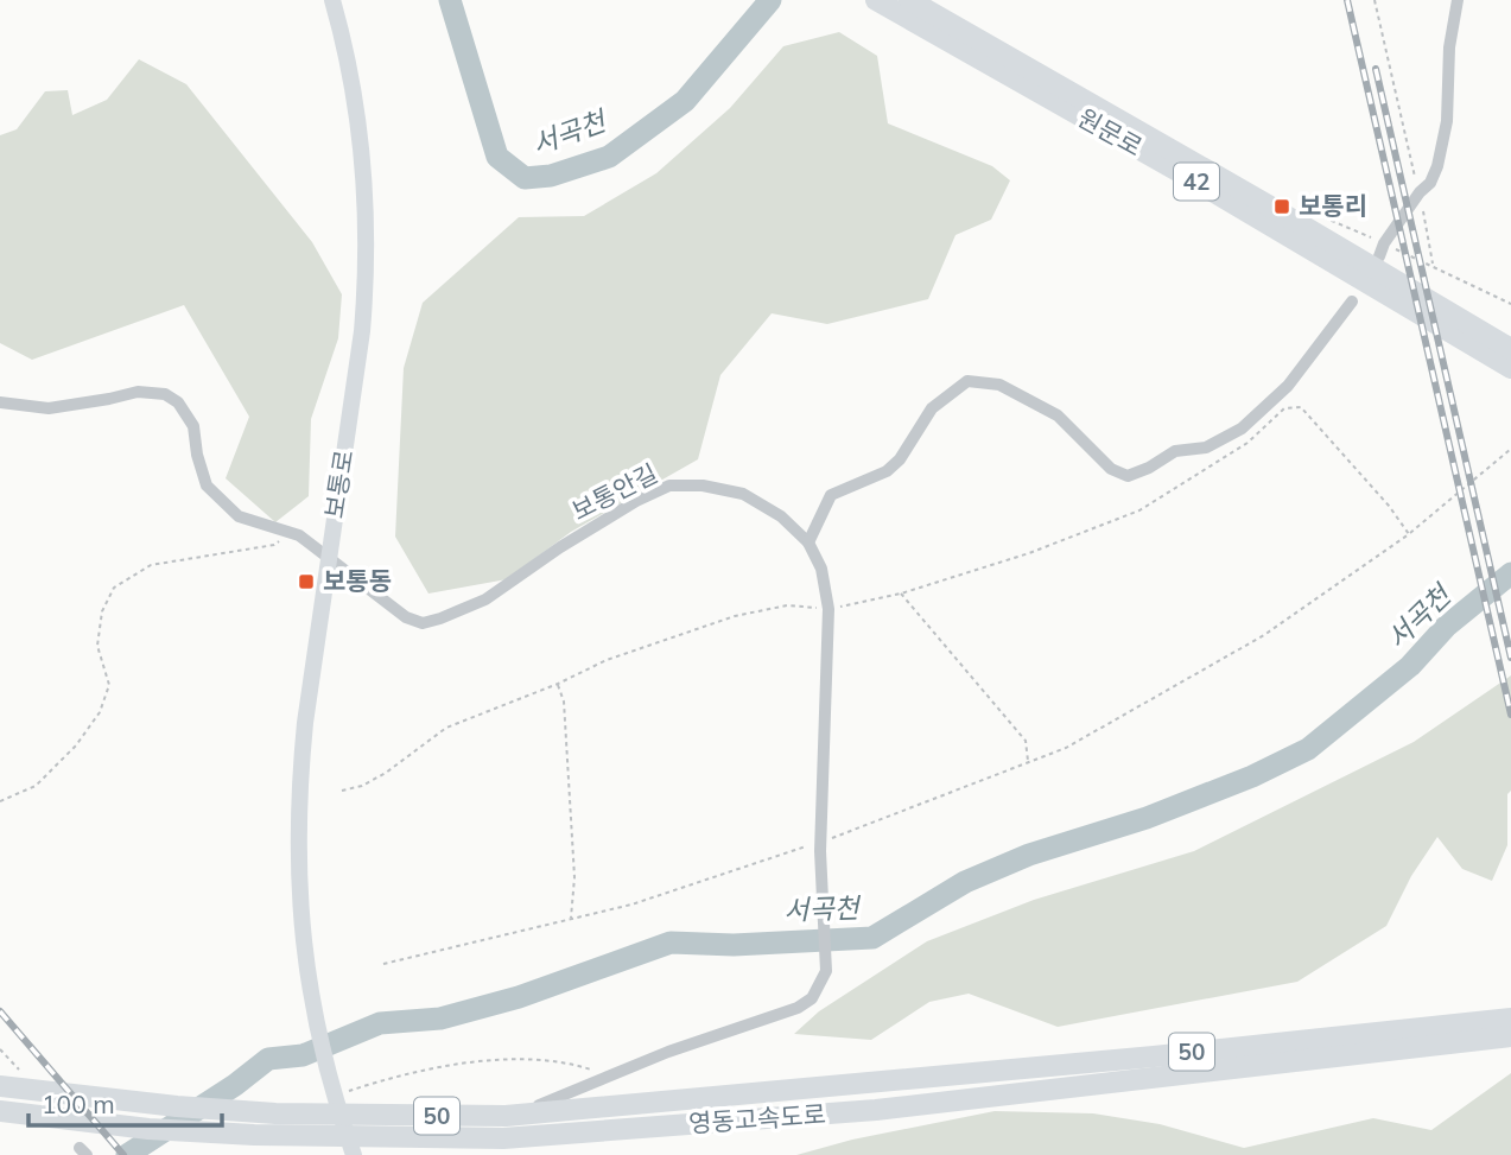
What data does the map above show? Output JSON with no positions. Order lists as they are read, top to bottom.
{
  "streets": {
    "highway": [
      "원문로",
      "42",
      "50",
      "영동고속도로"
    ],
    "street": ["보통로", "보통안길"]
  },
  "water": ["서곡천"],
  "places": {
    "transit": ["보통리", "보통동"]
  },
  "scale_bar": "100 m"
}
